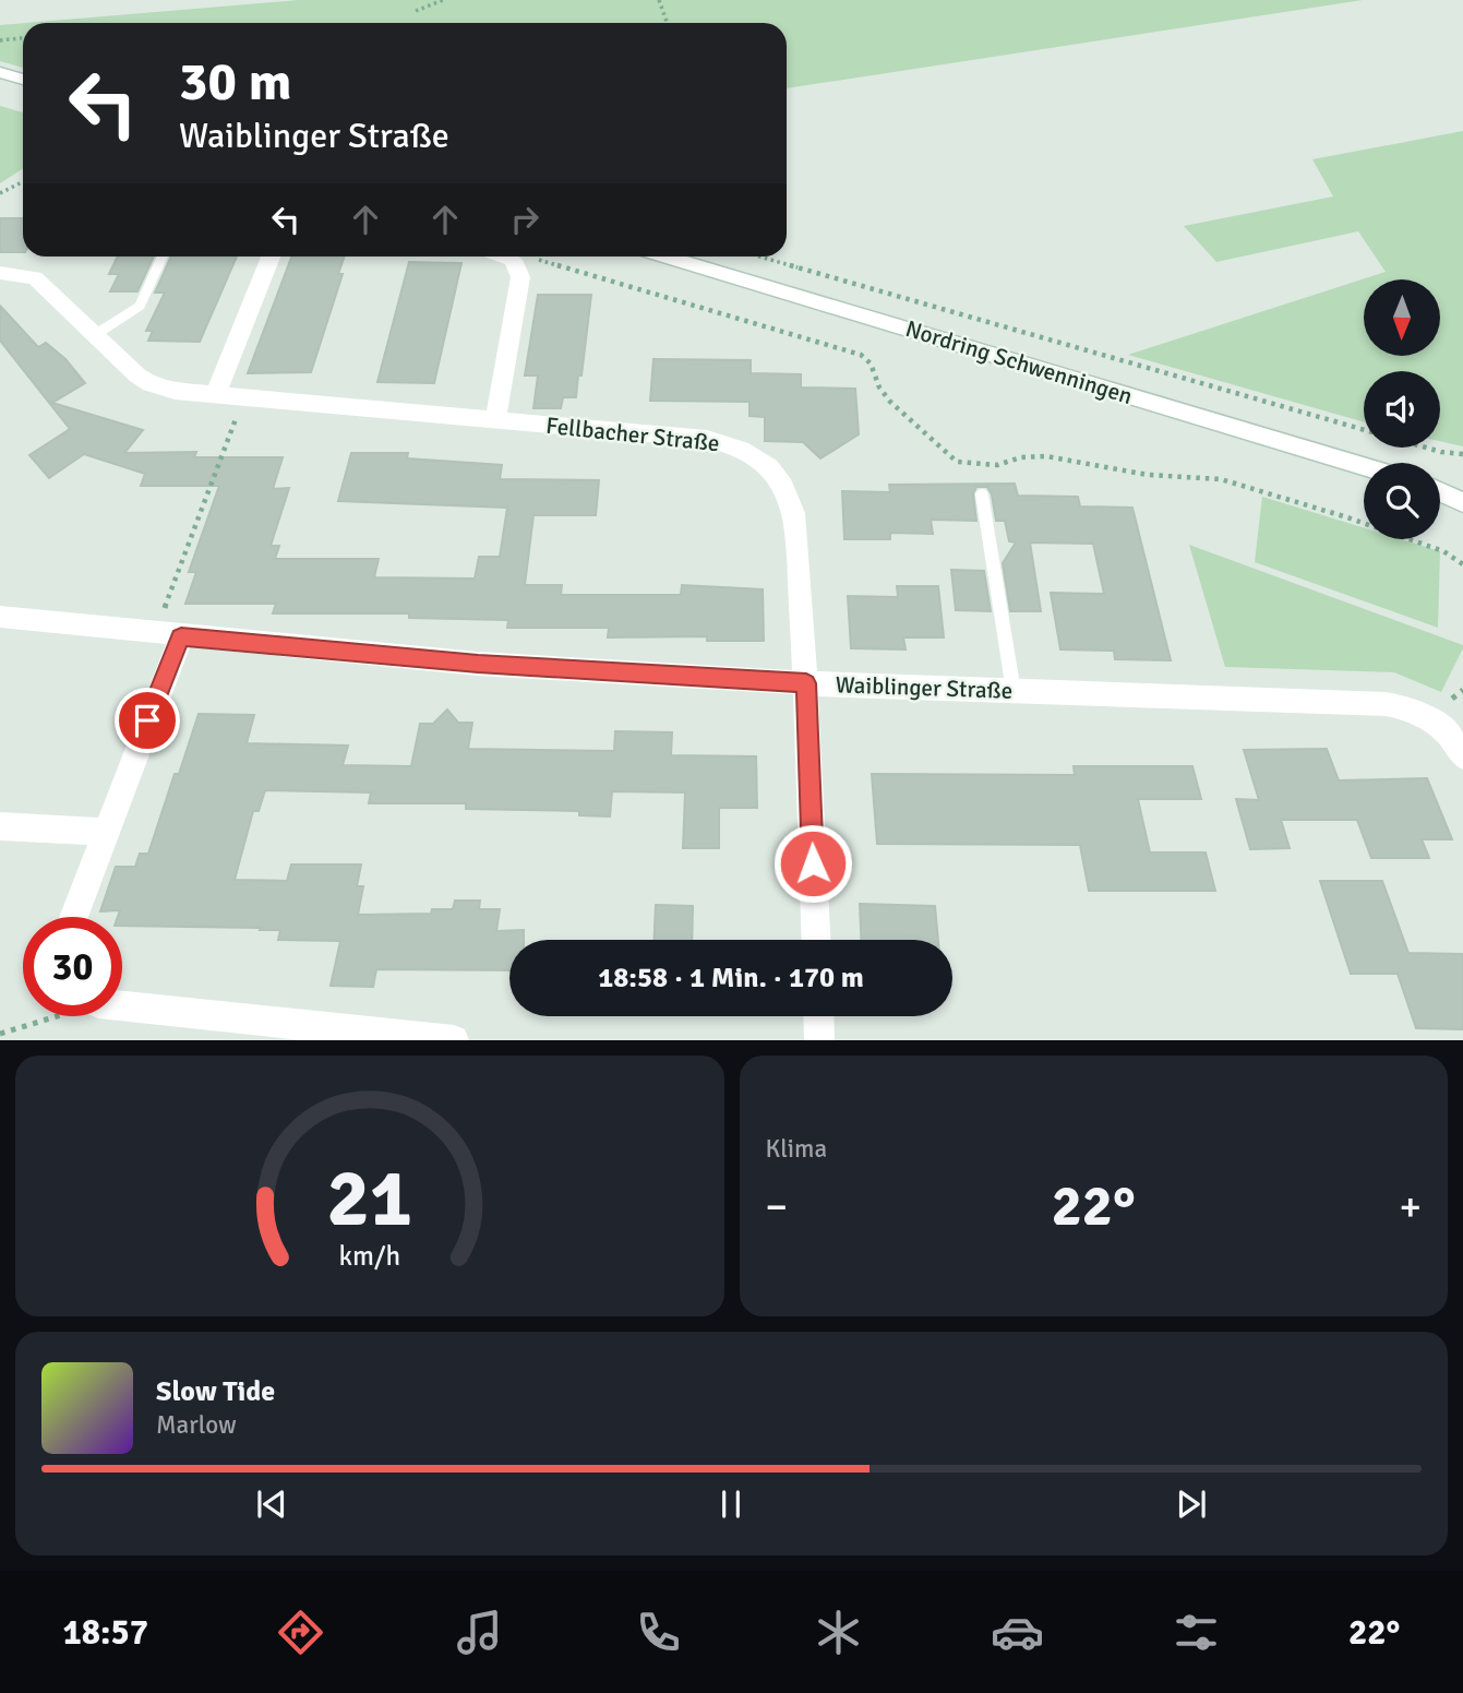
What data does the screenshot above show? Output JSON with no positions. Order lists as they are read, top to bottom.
{
  "streets": {
    "street": ["Nordring Schwenningen", "Fellbacher Straße", "Waiblinger Straße"]
  },
  "crossings": [
    ["Fellbacher Straße", "Waiblinger Straße"]
  ],
  "north": "bottom",
  "page": {
    "turn": ["30 m", "Waiblinger Straße"],
    "limit": "30",
    "trip": "18:58 · 1 Min. · 170 m",
    "tile": "Klima",
    "heat": ["−", "22°", "+"],
    "song": ["Slow Tide", "Marlow"],
    "tabs": ["18:57", "22°"],
    "gauge": ["21", "km/h"]
  }
}
